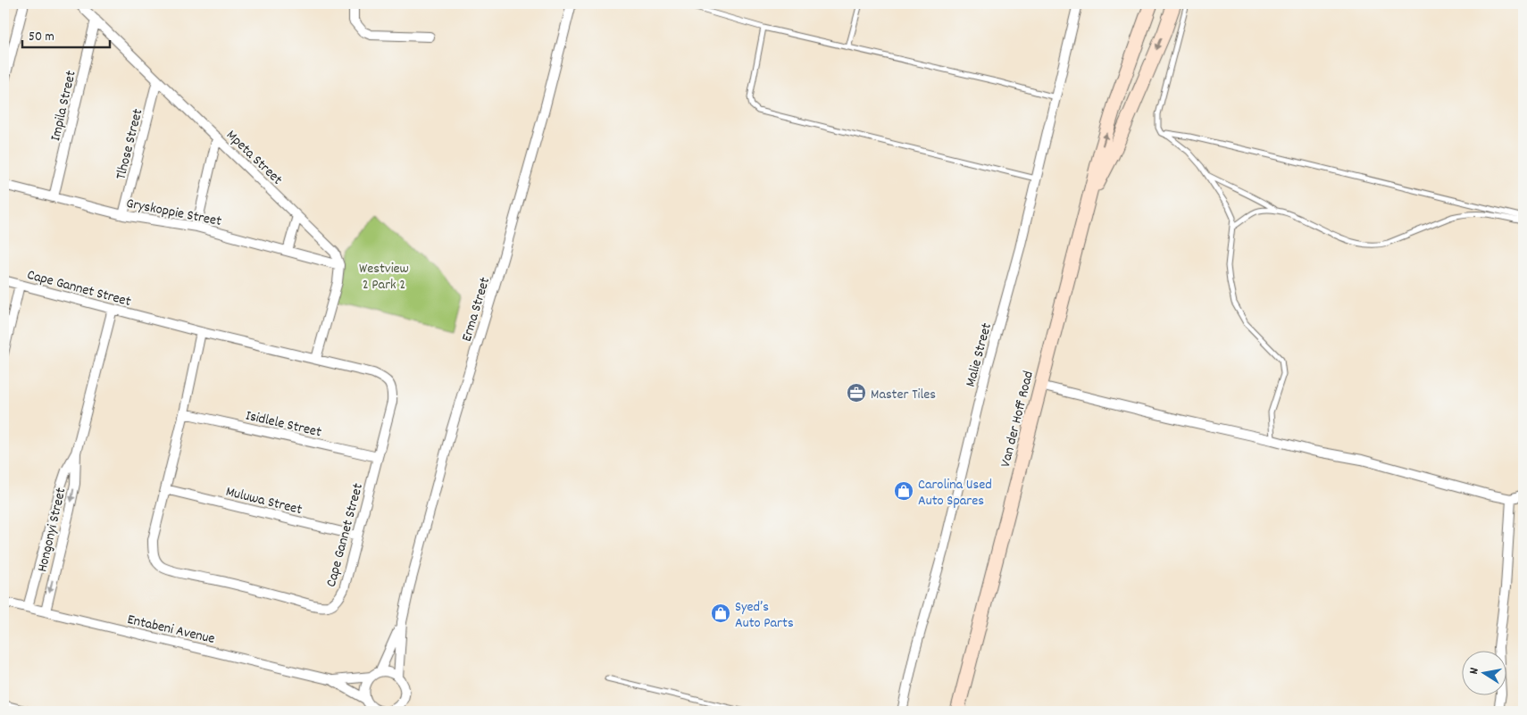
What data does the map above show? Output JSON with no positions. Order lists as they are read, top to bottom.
{
  "streets": {
    "main road": ["Van der Hoff Road"],
    "street": [
      "Impila Street",
      "Tlhose Street",
      "Mpeta Street",
      "Gryskoppie Street",
      "Cape Gannet Street",
      "Erma Street",
      "Malie Street",
      "Isidlele Street",
      "Muluwa Street",
      "Hongonyi Street",
      "Entabeni Avenue"
    ]
  },
  "crossings": [
    ["Impila Street", "Mpeta Street"],
    ["Impila Street", "Gryskoppie Street"],
    ["Tlhose Street", "Mpeta Street"],
    ["Tlhose Street", "Gryskoppie Street"],
    ["Mpeta Street", "Gryskoppie Street"],
    ["Cape Gannet Street", "Isidlele Street"],
    ["Cape Gannet Street", "Muluwa Street"],
    ["Cape Gannet Street", "Hongonyi Street"],
    ["Erma Street", "Entabeni Avenue"],
    ["Hongonyi Street", "Entabeni Avenue"]
  ],
  "parks": ["Westview 2 Park 2"],
  "places": {
    "office": ["Master Tiles"],
    "shop": ["Carolina Used Auto Spares", "Syed’s Auto Parts"]
  },
  "scale_bar": "50 m",
  "north": "left"
}
